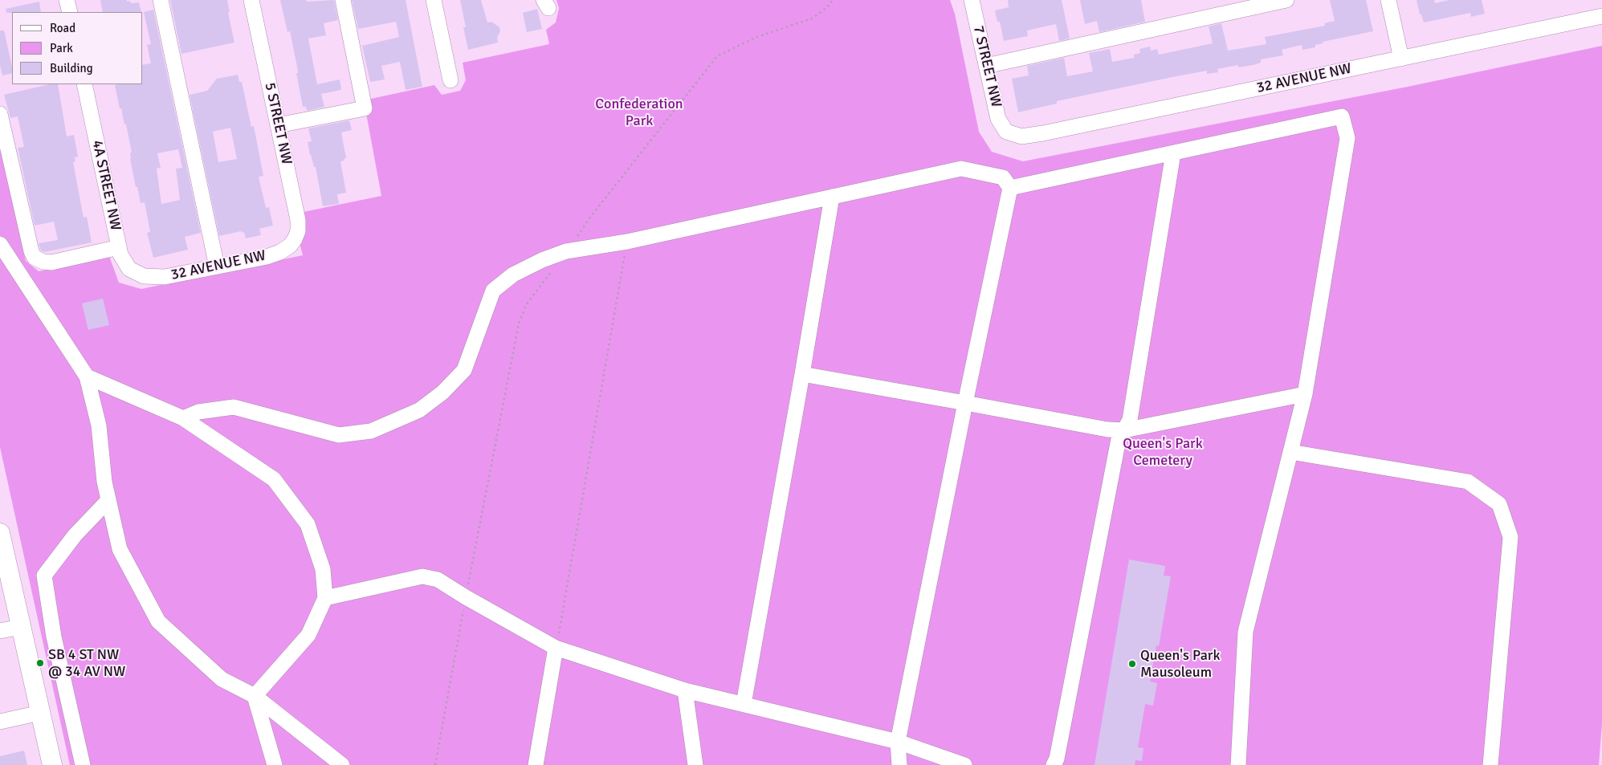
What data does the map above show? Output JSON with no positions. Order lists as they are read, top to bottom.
{
  "streets": {
    "street": [
      "7 STREET NW",
      "32 AVENUE NW",
      "5 STREET NW",
      "4A STREET NW"
    ]
  },
  "crossings": [
    ["7 STREET NW", "32 AVENUE NW"],
    ["32 AVENUE NW", "5 STREET NW"],
    ["32 AVENUE NW", "4A STREET NW"]
  ],
  "parks": ["Confederation Park", "Queen's Park Cemetery"],
  "places": ["SB 4 ST NW @ 34 AV NW", "Queen's Park Mausoleum"],
  "legend": ["Road", "Park", "Building"]
}
